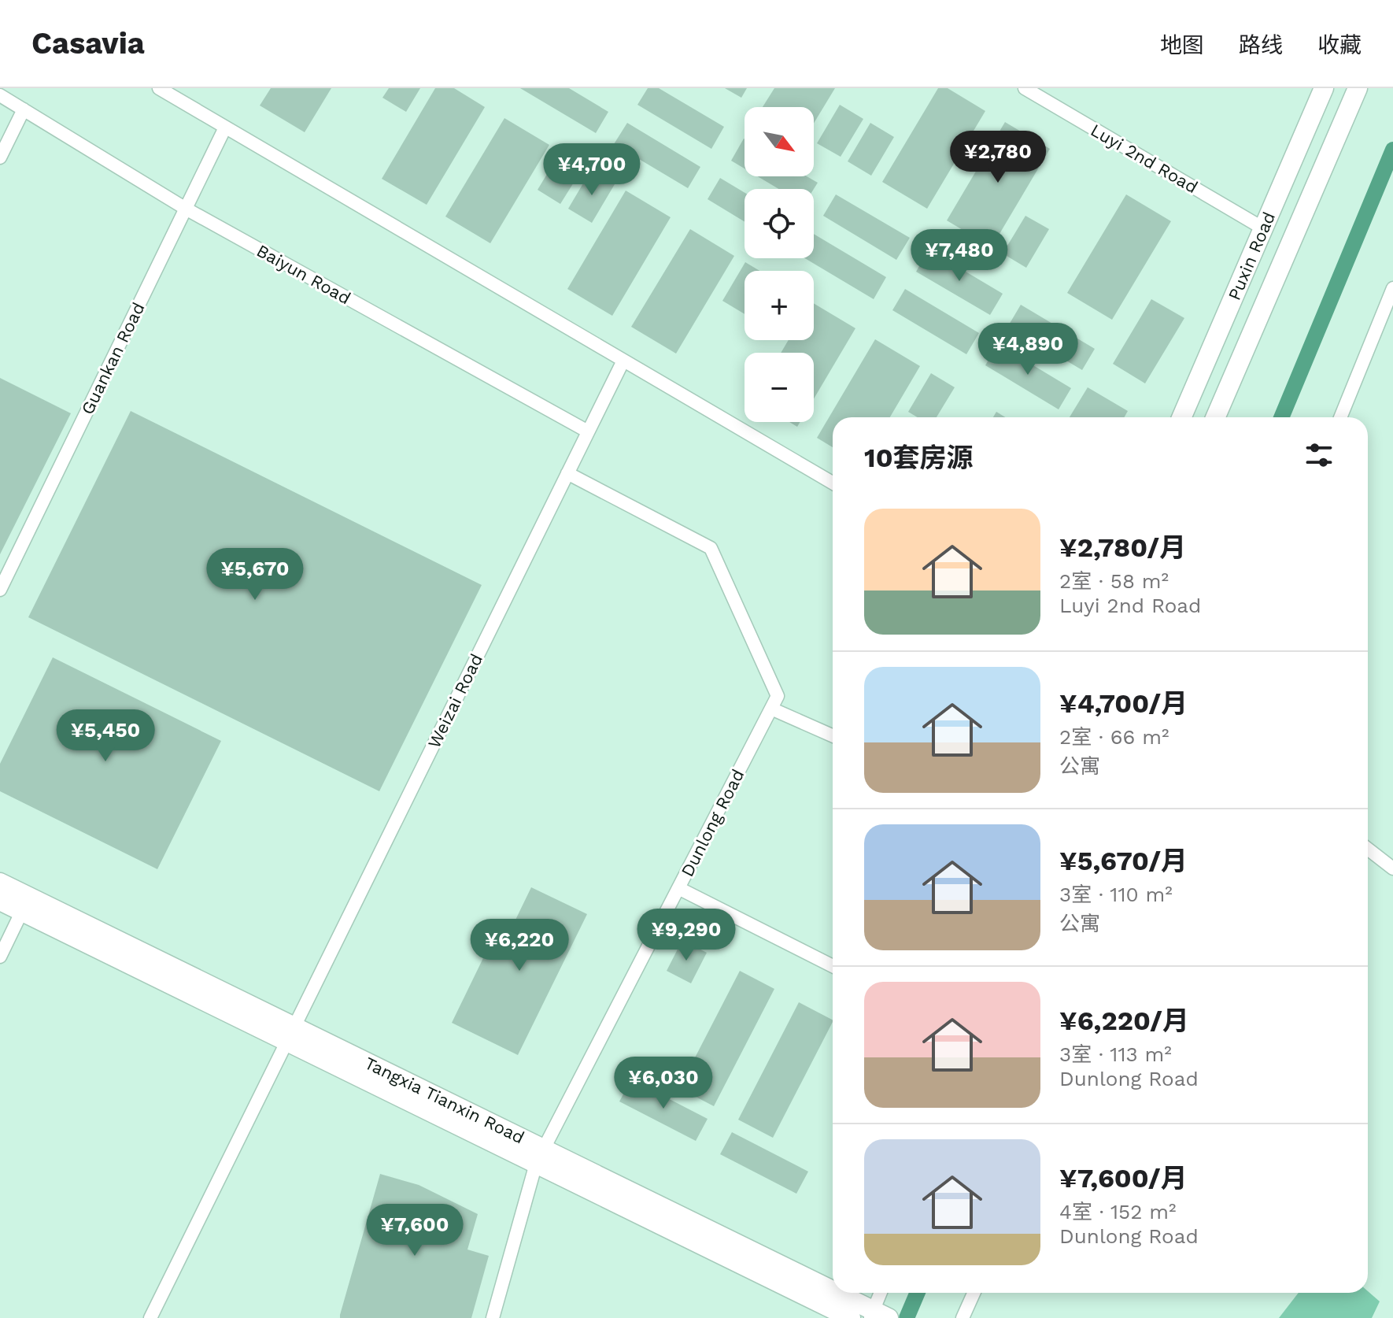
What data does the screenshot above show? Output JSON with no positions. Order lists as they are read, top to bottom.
{
  "streets": {
    "main road": ["Puxin Road", "Tangxia Tianxin Road"],
    "street": [
      "Luyi 2nd Road",
      "Baiyun Road",
      "Guankan Road",
      "Weizai Road",
      "Dunlong Road"
    ]
  },
  "crossings": [
    ["Luyi 2nd Road", "Puxin Road"],
    ["Baiyun Road", "Guankan Road"],
    ["Baiyun Road", "Weizai Road"],
    ["Weizai Road", "Tangxia Tianxin Road"],
    ["Dunlong Road", "Tangxia Tianxin Road"]
  ],
  "north": "bottom right",
  "page": {
    "header": "Casavia",
    "nav": ["地图", "路线", "收藏"],
    "map_buttons": ["+", "−"],
    "price": [
      "¥2,780",
      "¥4,700",
      "¥7,480",
      "¥4,890",
      "¥5,670",
      "¥5,450",
      "¥9,290",
      "¥6,220",
      "¥6,030",
      "¥7,600"
    ],
    "heading": "10套房源",
    "list": [
      {
        "name": "¥2,780/月",
        "note": "2室 · 58 m² · Luyi 2nd Road"
      },
      {
        "name": "¥4,700/月",
        "note": "2室 · 66 m² · 公寓"
      },
      {
        "name": "¥5,670/月",
        "note": "3室 · 110 m² · 公寓"
      },
      {
        "name": "¥6,220/月",
        "note": "3室 · 113 m² · Dunlong Road"
      },
      {
        "name": "¥7,600/月",
        "note": "4室 · 152 m² · Dunlong Road"
      }
    ]
  }
}
